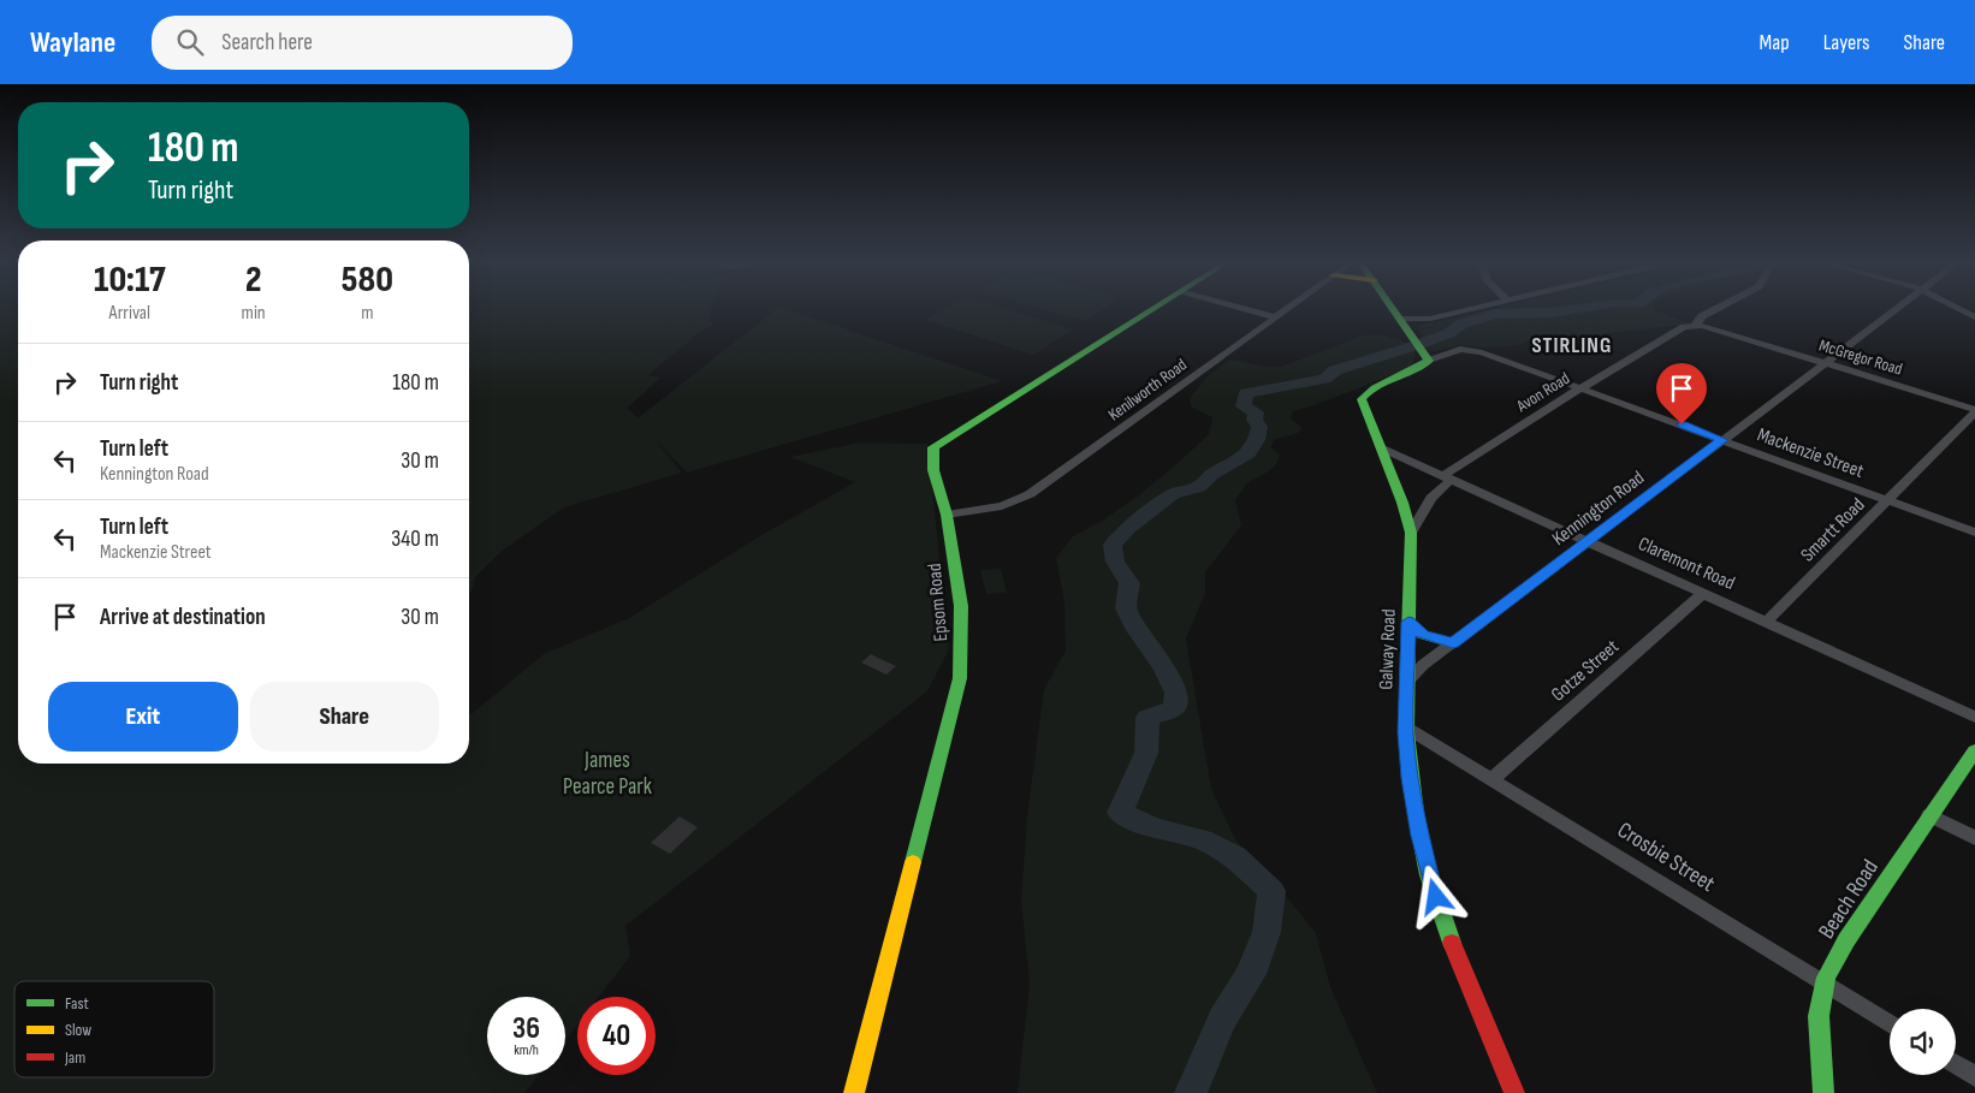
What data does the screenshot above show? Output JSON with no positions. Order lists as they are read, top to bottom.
{
  "streets": {
    "street": [
      "McGregor Road",
      "Kenilworth Road",
      "Avon Road",
      "Mackenzie Street",
      "Kennington Road",
      "Smartt Road",
      "Claremont Road",
      "Epsom Road",
      "Galway Road",
      "Gotze Street",
      "Crosbie Street",
      "Beach Road"
    ]
  },
  "crossings": [
    ["McGregor Road", "Avon Road"],
    ["McGregor Road", "Kennington Road"],
    ["McGregor Road", "Smartt Road"],
    ["Kenilworth Road", "Epsom Road"],
    ["Avon Road", "Mackenzie Street"],
    ["Avon Road", "Claremont Road"],
    ["Avon Road", "Galway Road"],
    ["Mackenzie Street", "Kennington Road"],
    ["Mackenzie Street", "Smartt Road"],
    ["Mackenzie Street", "Galway Road"],
    ["Kennington Road", "Claremont Road"],
    ["Kennington Road", "Galway Road"],
    ["Smartt Road", "Claremont Road"],
    ["Claremont Road", "Galway Road"],
    ["Claremont Road", "Gotze Street"],
    ["Galway Road", "Crosbie Street"],
    ["Gotze Street", "Crosbie Street"],
    ["Crosbie Street", "Beach Road"]
  ],
  "districts": ["STIRLING"],
  "parks": ["James Pearce Park"],
  "legend": ["Fast", "Slow", "Jam"],
  "page": {
    "header": "Waylane",
    "search": "Search here",
    "nav": ["Map", "Layers", "Share"],
    "turn": ["180 m", "Turn right"],
    "eta": [
      "10:17",
      "Arrival",
      "2",
      "min",
      "580",
      "m"
    ],
    "list": [
      {
        "name": "Turn right",
        "value": "180 m"
      },
      {
        "name": "Turn left",
        "note": "Kennington Road",
        "value": "30 m"
      },
      {
        "name": "Turn left",
        "note": "Mackenzie Street",
        "value": "340 m"
      },
      {
        "name": "Arrive at destination",
        "value": "30 m"
      }
    ],
    "buttons": ["Exit", "Share"],
    "speed": "36 km/h",
    "limit": "40"
  }
}
